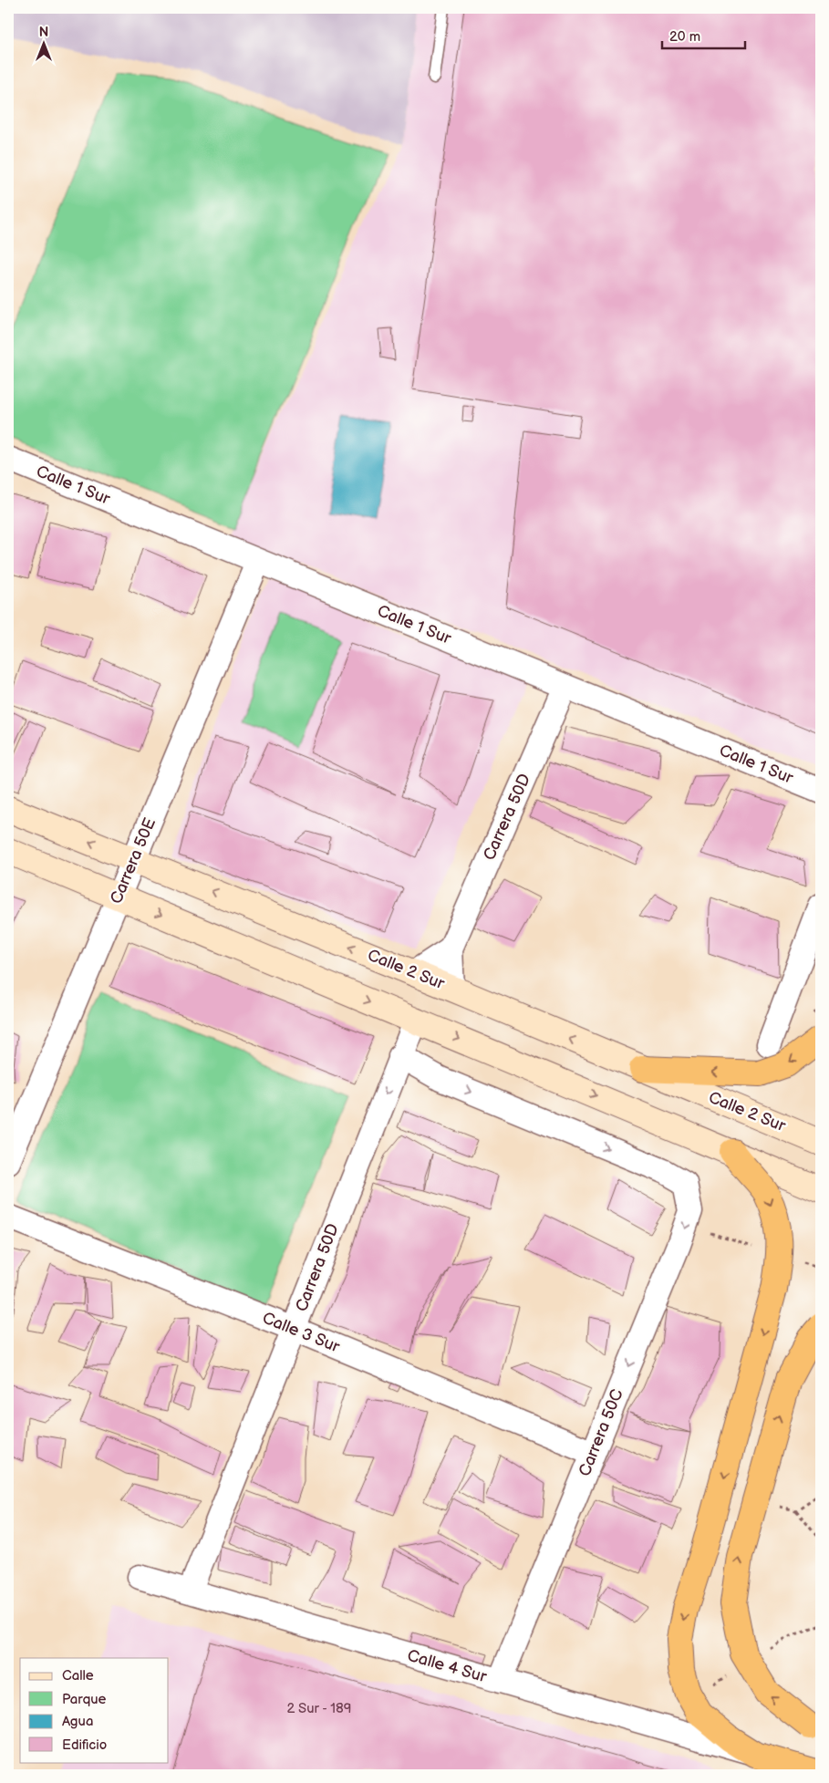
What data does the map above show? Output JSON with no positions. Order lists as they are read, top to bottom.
{
  "streets": {
    "main road": ["Calle 2 Sur"],
    "street": [
      "Calle 1 Sur",
      "Carrera 50D",
      "Carrera 50E",
      "Calle 3 Sur",
      "Carrera 50C",
      "Calle 4 Sur"
    ]
  },
  "crossings": [
    ["Calle 1 Sur", "Carrera 50D"],
    ["Calle 1 Sur", "Carrera 50E"],
    ["Carrera 50D", "Calle 2 Sur"],
    ["Carrera 50D", "Calle 3 Sur"],
    ["Carrera 50D", "Carrera 50C"],
    ["Carrera 50D", "Calle 4 Sur"],
    ["Carrera 50E", "Calle 2 Sur"],
    ["Calle 3 Sur", "Carrera 50C"],
    ["Carrera 50C", "Calle 4 Sur"]
  ],
  "house_numbers": ["2 Sur - 189"],
  "legend": [
    "Calle",
    "Parque",
    "Agua",
    "Edificio"
  ],
  "scale_bar": "20 m",
  "north": "top"
}
